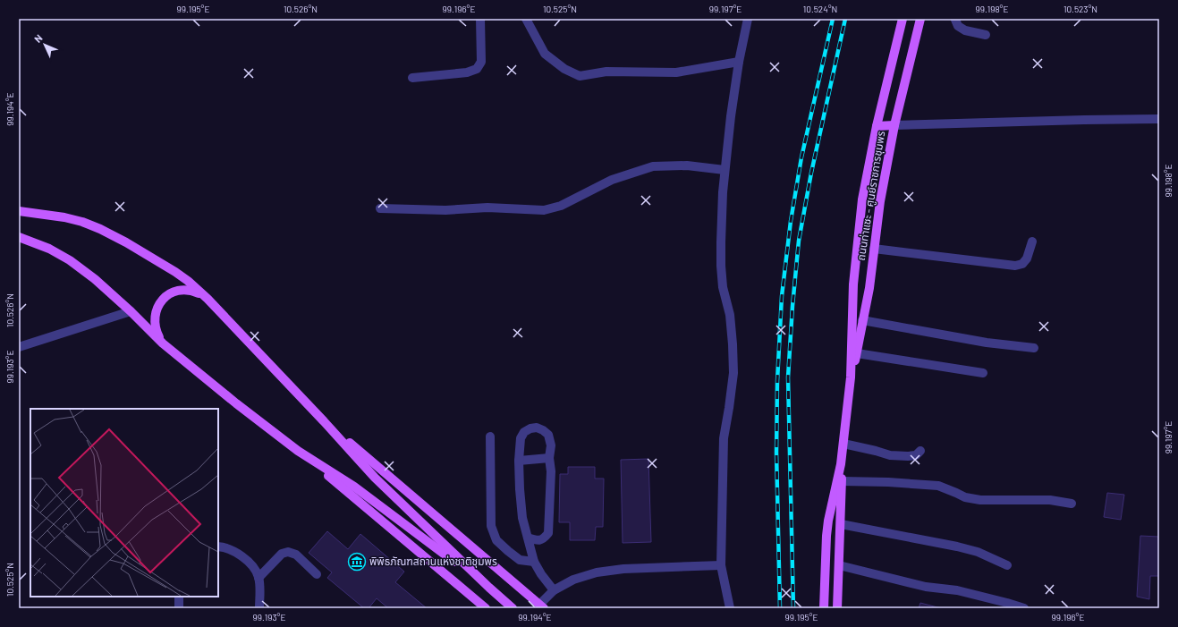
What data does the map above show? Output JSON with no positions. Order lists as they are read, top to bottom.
{
  "streets": {
    "main road": ["ถนนท่าแซะ - ศูนย์ราชการชุมพร"]
  },
  "places": {
    "museum": ["พิพิธภัณฑสถานแห่งชาติชุมพร"]
  },
  "north": "top left",
  "coordinates": [
    "99.195°E",
    "10.526°N",
    "99.196°E",
    "10.525°N",
    "99.197°E",
    "10.524°N",
    "99.198°E",
    "10.523°N",
    "99.194°E",
    "99.193°E"
  ]
}
